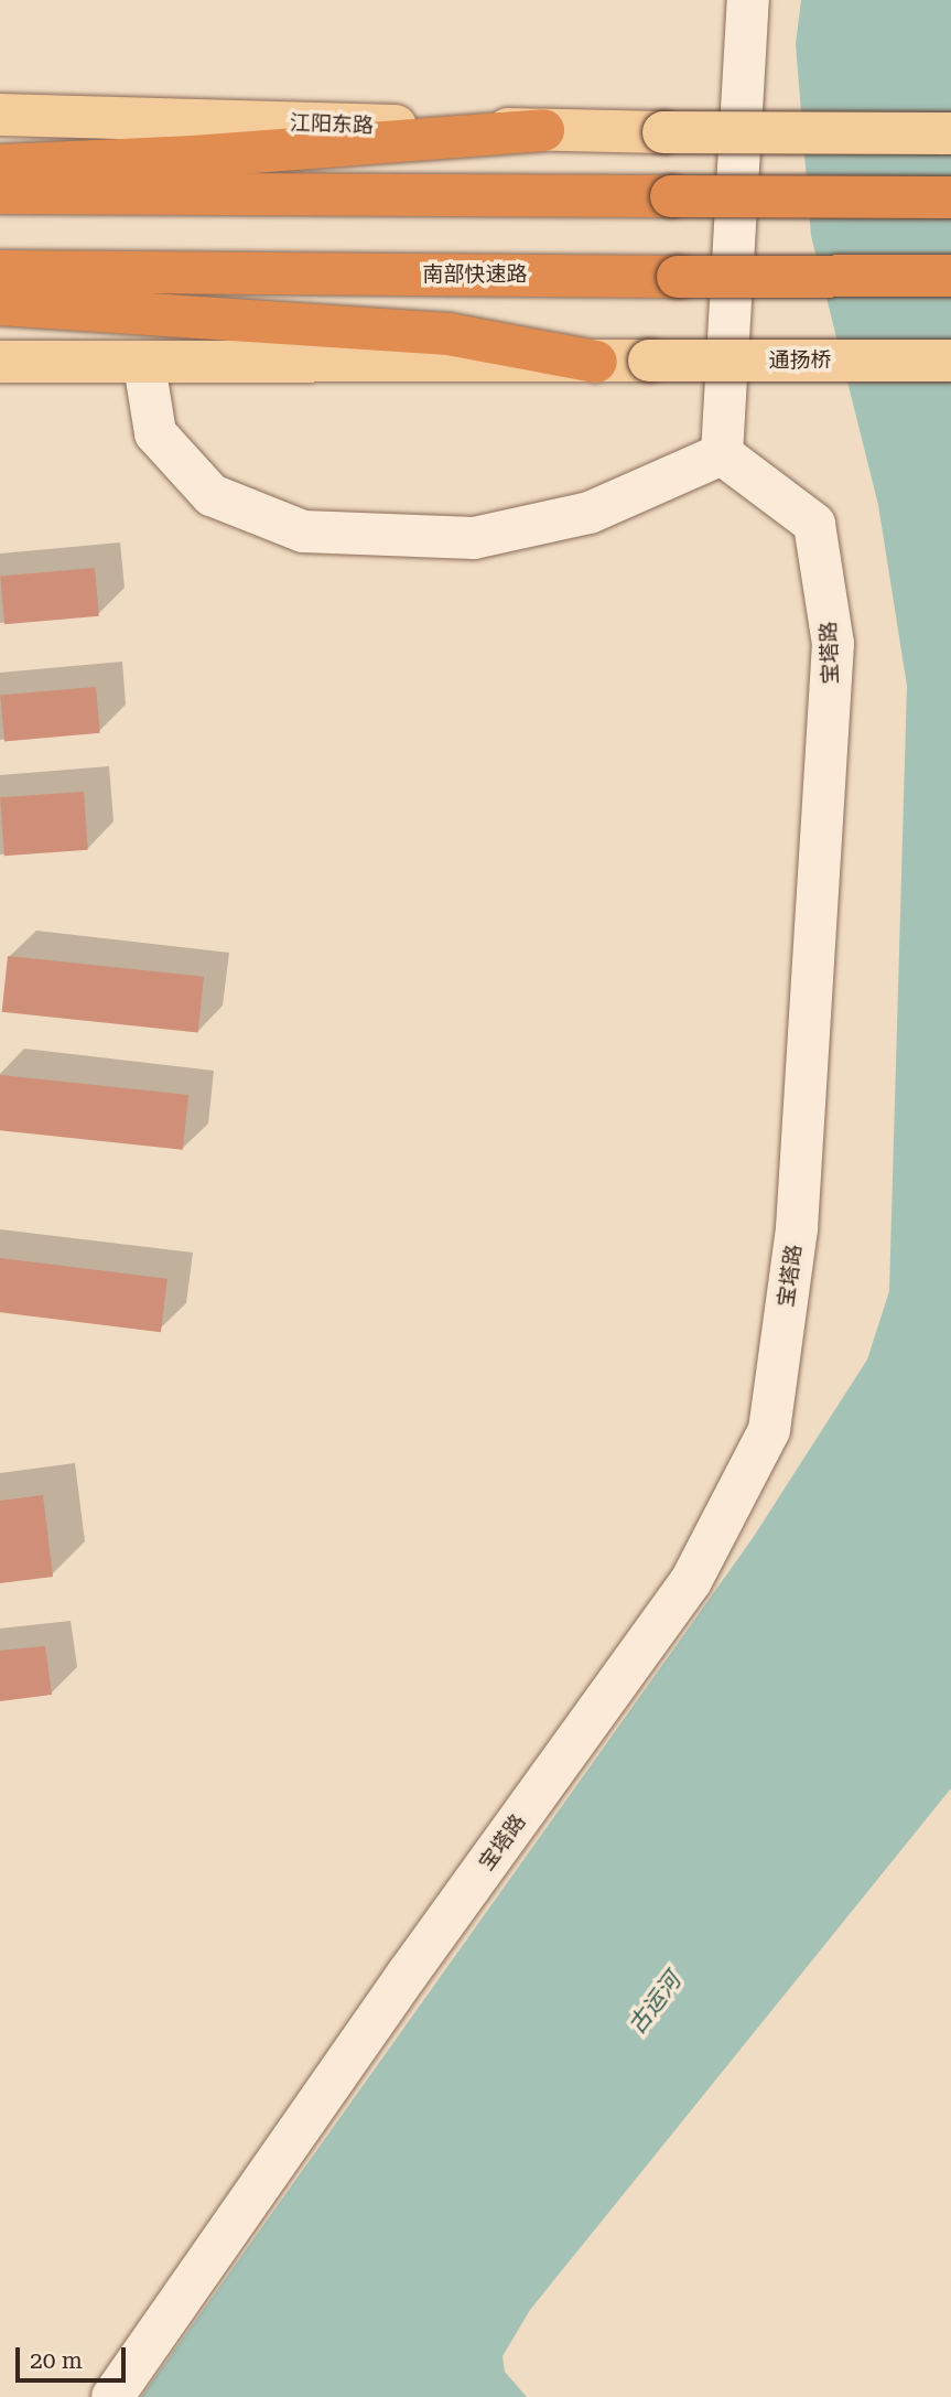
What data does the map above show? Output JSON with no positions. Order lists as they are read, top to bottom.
{
  "streets": {
    "highway": ["南部快速路"],
    "main road": ["江阳东路", "通扬桥"],
    "street": ["宝塔路"]
  },
  "water": ["古运河"],
  "scale_bar": "20 m"
}
